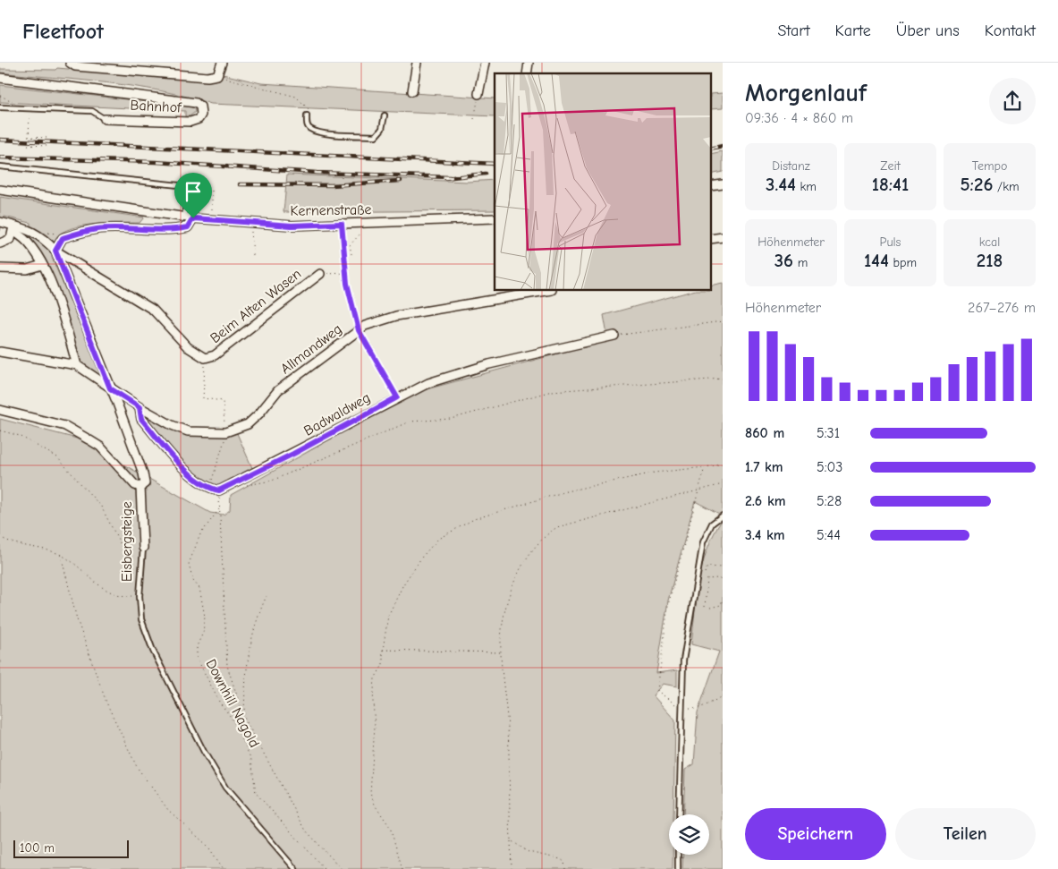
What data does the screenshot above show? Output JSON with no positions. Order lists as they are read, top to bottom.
{
  "streets": {
    "street": [
      "Bahnhof",
      "Kernenstraße",
      "Beim Alten Wasen",
      "Allmandweg",
      "Badwaldweg",
      "Eisbergsteige"
    ],
    "path": ["Downhill Nagold"]
  },
  "crossings": [
    ["Beim Alten Wasen", "Eisbergsteige"],
    ["Allmandweg", "Eisbergsteige"]
  ],
  "scale_bar": "100 m",
  "page": {
    "header": "Fleetfoot",
    "nav": [
      "Start",
      "Karte",
      "Über uns",
      "Kontakt"
    ],
    "heading": ["Morgenlauf", "09:36 · 4 × 860 m"],
    "stats": [
      ["Distanz", "3.44 km"],
      ["Zeit", "18:41"],
      ["Tempo", "5:26 /km"],
      ["Höhenmeter", "36 m"],
      ["Puls", "144 bpm"],
      ["kcal", "218"]
    ],
    "chart": ["Höhenmeter", "267–276 m"],
    "list": [
      {
        "name": "860 m",
        "note": "5:31"
      },
      {
        "name": "1.7 km",
        "note": "5:03"
      },
      {
        "name": "2.6 km",
        "note": "5:28"
      },
      {
        "name": "3.4 km",
        "note": "5:44"
      }
    ],
    "buttons": ["Speichern", "Teilen"],
    "scale": "100 m"
  }
}
